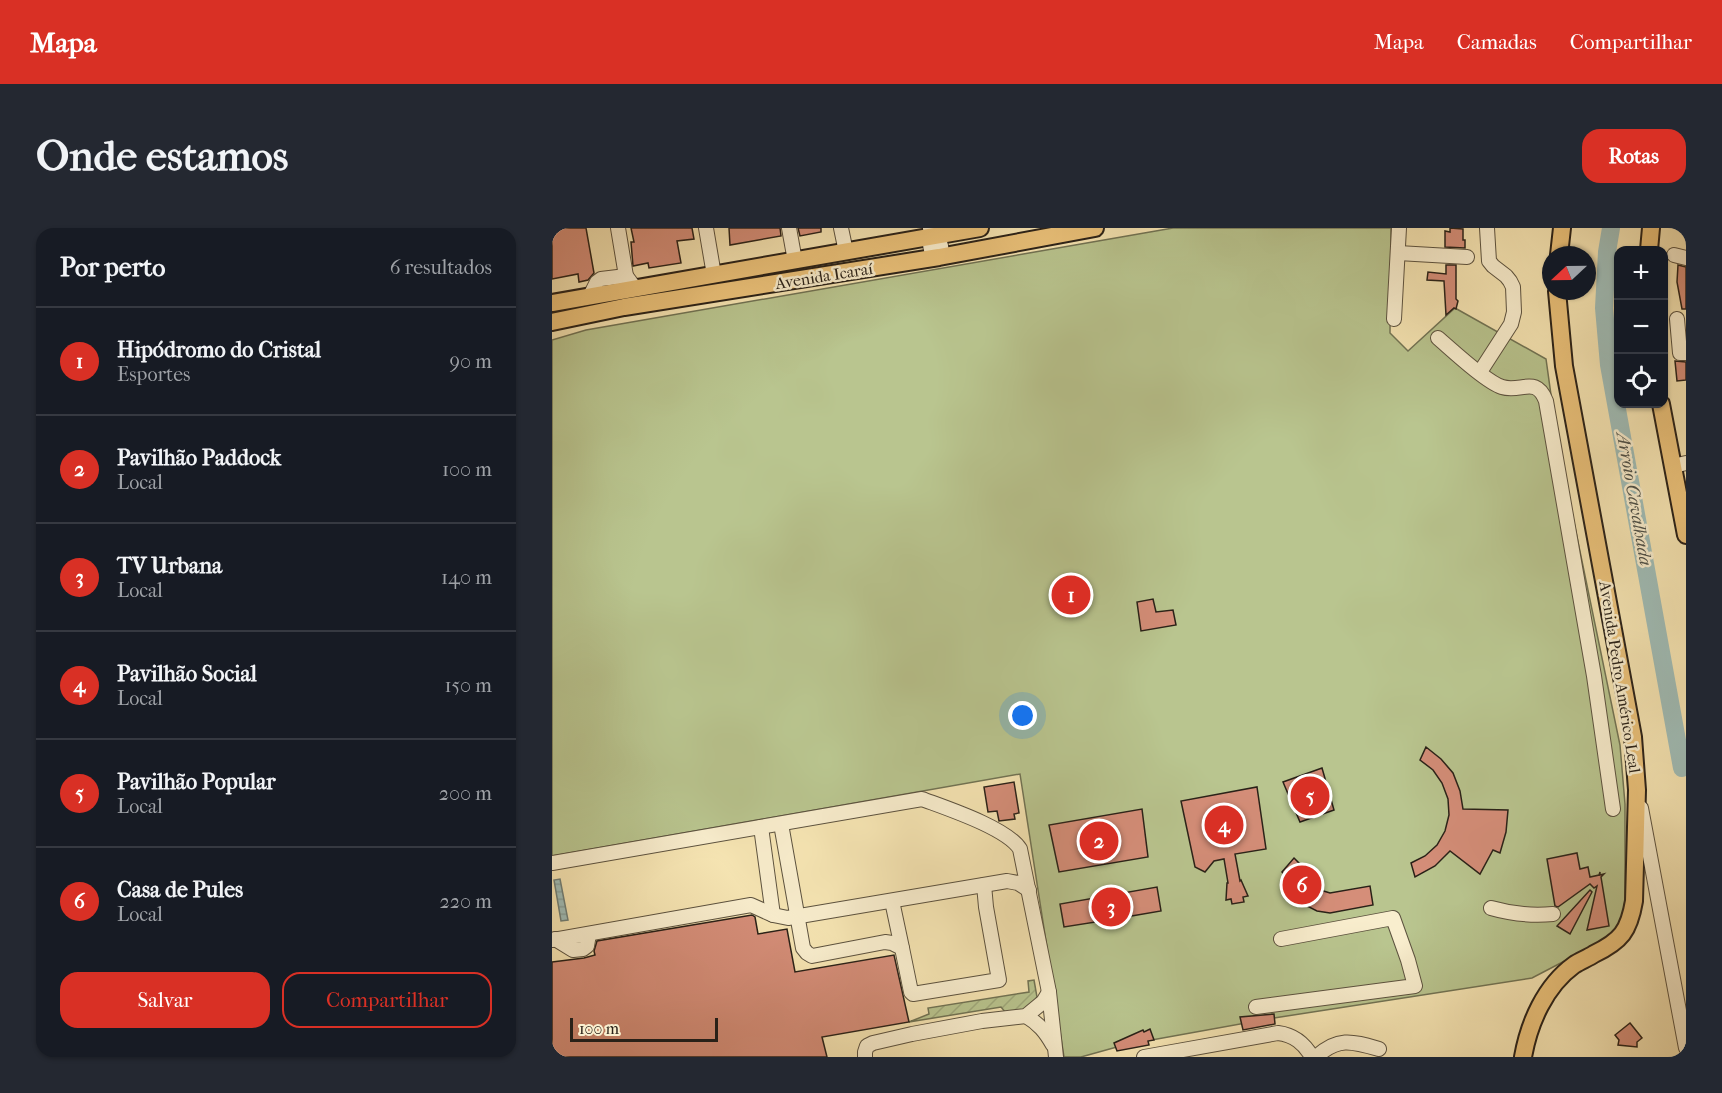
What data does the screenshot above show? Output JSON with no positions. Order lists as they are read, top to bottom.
{
  "streets": {
    "main road": ["Avenida Icaraí", "Avenida Pedro Américo Leal"]
  },
  "water": ["Arroio Cavalhada"],
  "scale_bar": "100 m",
  "north": "left",
  "page": {
    "header": "Mapa",
    "nav": ["Mapa", "Camadas", "Compartilhar"],
    "buttons": [
      "Rotas",
      ["Salvar", "Compartilhar"]
    ],
    "title": "Onde estamos",
    "heading": ["Por perto", "6 resultados"],
    "map_buttons": ["+", "−"],
    "list": [
      {
        "mark": "1",
        "name": "Hipódromo do Cristal",
        "note": "Esportes",
        "value": "90 m"
      },
      {
        "mark": "2",
        "name": "Pavilhão Paddock",
        "note": "Local",
        "value": "100 m"
      },
      {
        "mark": "3",
        "name": "TV Urbana",
        "note": "Local",
        "value": "140 m"
      },
      {
        "mark": "4",
        "name": "Pavilhão Social",
        "note": "Local",
        "value": "150 m"
      },
      {
        "mark": "5",
        "name": "Pavilhão Popular",
        "note": "Local",
        "value": "200 m"
      },
      {
        "mark": "6",
        "name": "Casa de Pules",
        "note": "Local",
        "value": "220 m"
      }
    ],
    "pins": [
      "1",
      "5",
      "4",
      "2",
      "6",
      "3"
    ],
    "scale": "100 m"
  }
}
